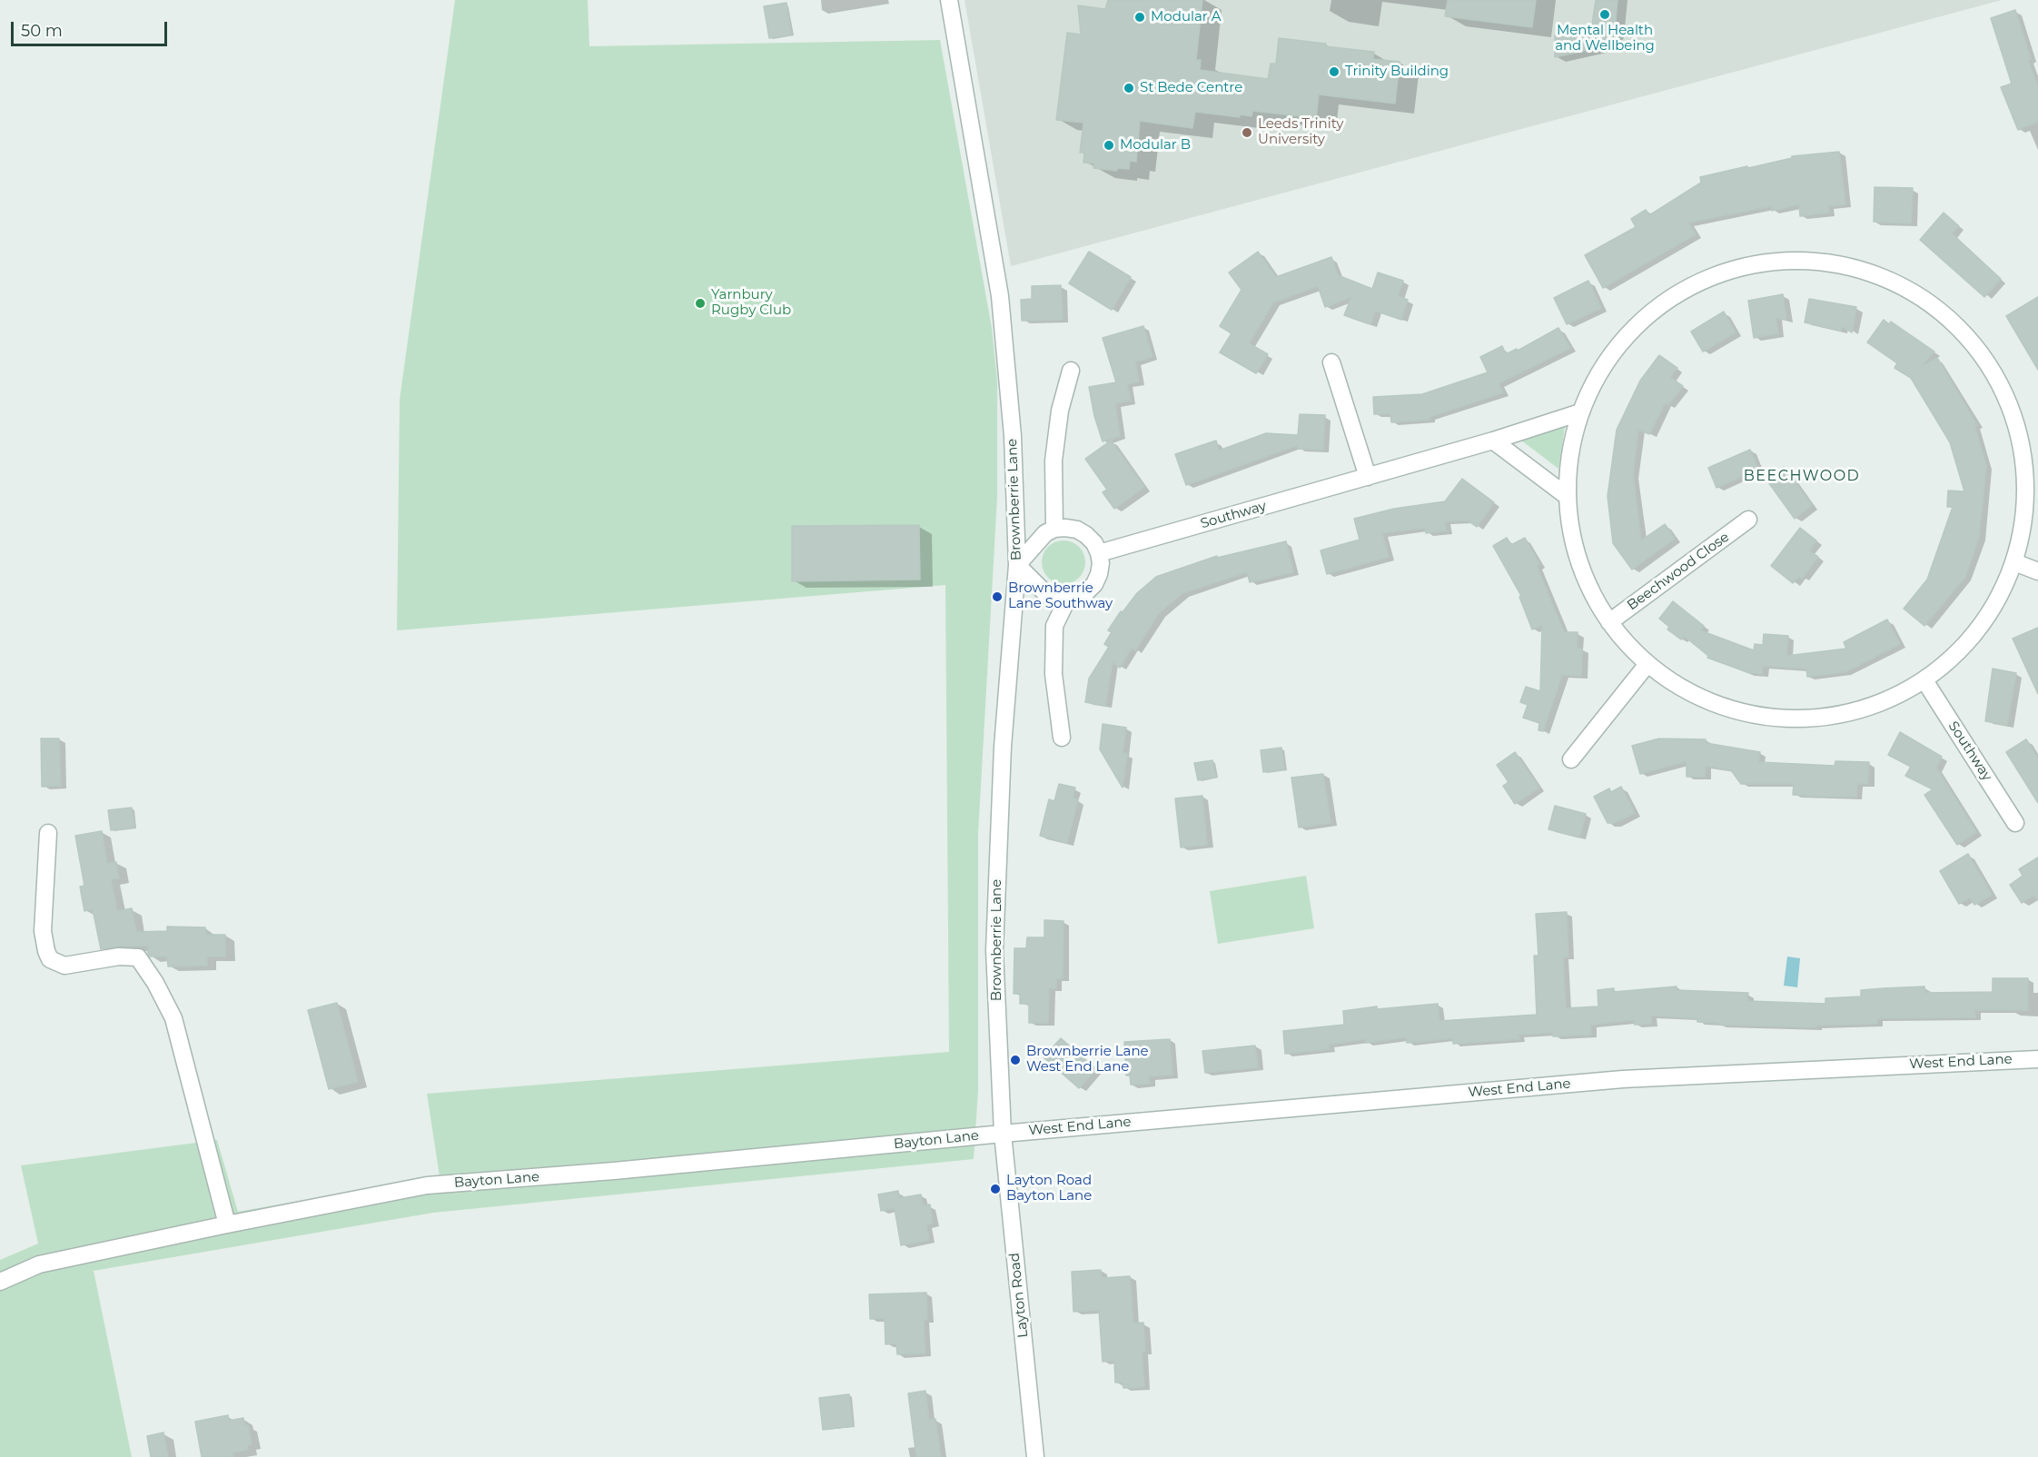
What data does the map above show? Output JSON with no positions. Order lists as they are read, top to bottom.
{
  "streets": {
    "street": [
      "Brownberrie Lane",
      "Southway",
      "Beechwood Close",
      "West End Lane",
      "Bayton Lane",
      "Layton Road"
    ]
  },
  "crossings": [
    ["Brownberrie Lane", "Southway"],
    ["Brownberrie Lane", "West End Lane"],
    ["Brownberrie Lane", "Bayton Lane"],
    ["Brownberrie Lane", "Layton Road"],
    ["West End Lane", "Bayton Lane"],
    ["West End Lane", "Layton Road"],
    ["Bayton Lane", "Layton Road"]
  ],
  "districts": ["BEECHWOOD"],
  "places": [
    "Mental Health and Wellbeing",
    "Modular A",
    "Trinity Building",
    "St Bede Centre",
    "Leeds Trinity University",
    "Modular B",
    "Yarnbury Rugby Club",
    "Brownberrie Lane Southway",
    "Brownberrie Lane West End Lane",
    "Layton Road Bayton Lane"
  ],
  "scale_bar": "50 m"
}
